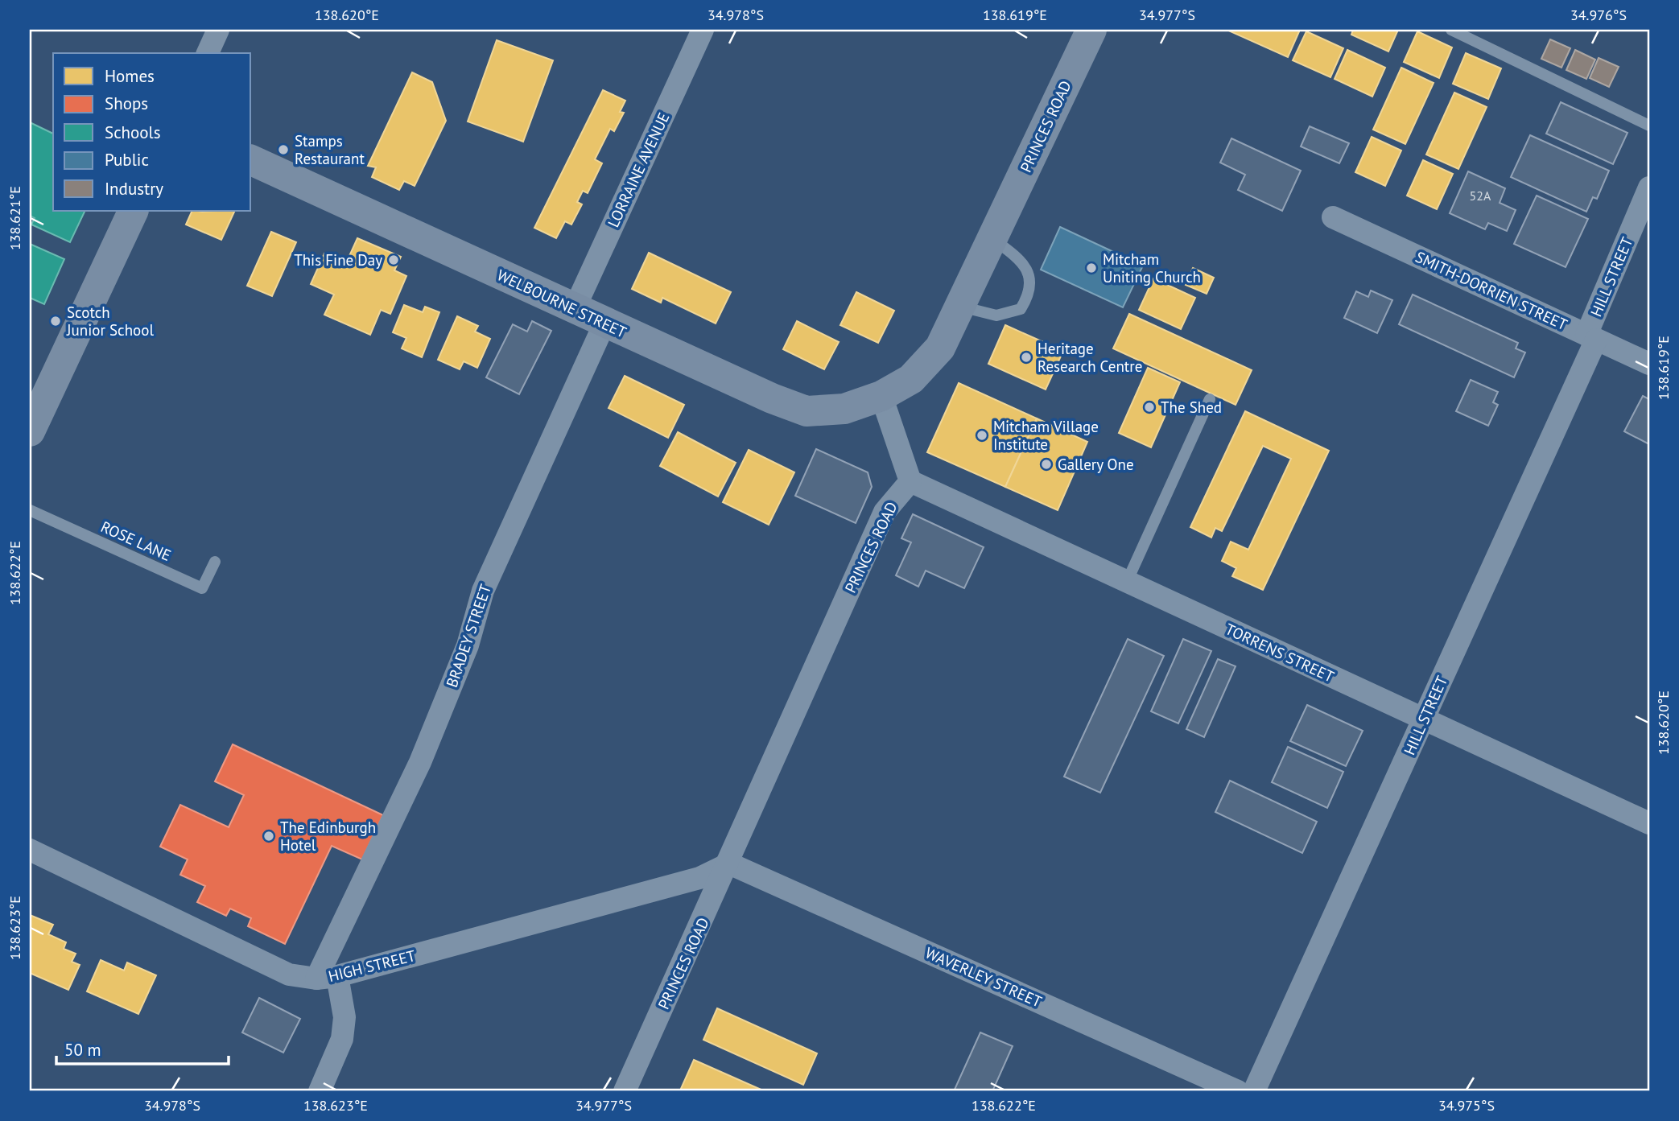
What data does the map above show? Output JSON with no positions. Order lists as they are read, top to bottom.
{
  "streets": {
    "street": [
      "PRINCES ROAD",
      "LORRAINE AVENUE",
      "HILL STREET",
      "SMITH-DORRIEN STREET",
      "WELBOURNE STREET",
      "BRADEY STREET",
      "TORRENS STREET",
      "HIGH STREET",
      "WAVERLEY STREET"
    ],
    "lane": ["ROSE LANE"]
  },
  "crossings": [
    ["PRINCES ROAD", "WELBOURNE STREET"],
    ["PRINCES ROAD", "TORRENS STREET"],
    ["PRINCES ROAD", "HIGH STREET"],
    ["PRINCES ROAD", "WAVERLEY STREET"],
    ["LORRAINE AVENUE", "WELBOURNE STREET"],
    ["HILL STREET", "SMITH-DORRIEN STREET"],
    ["HILL STREET", "TORRENS STREET"],
    ["WELBOURNE STREET", "BRADEY STREET"],
    ["BRADEY STREET", "HIGH STREET"],
    ["HIGH STREET", "WAVERLEY STREET"]
  ],
  "places": [
    "Stamps Restaurant",
    "This Fine Day",
    "Mitcham Uniting Church",
    "Scotch Junior School",
    "Heritage Research Centre",
    "The Shed",
    "Mitcham Village Institute",
    "Gallery One",
    "The Edinburgh Hotel"
  ],
  "house_numbers": ["52A"],
  "legend": [
    "Homes",
    "Shops",
    "Schools",
    "Public",
    "Industry"
  ],
  "scale_bar": "50 m",
  "coordinates": [
    "138.620°E",
    "34.978°S",
    "138.619°E",
    "34.977°S",
    "34.976°S",
    "138.621°E",
    "138.622°E",
    "138.623°E",
    "34.975°S"
  ]
}
